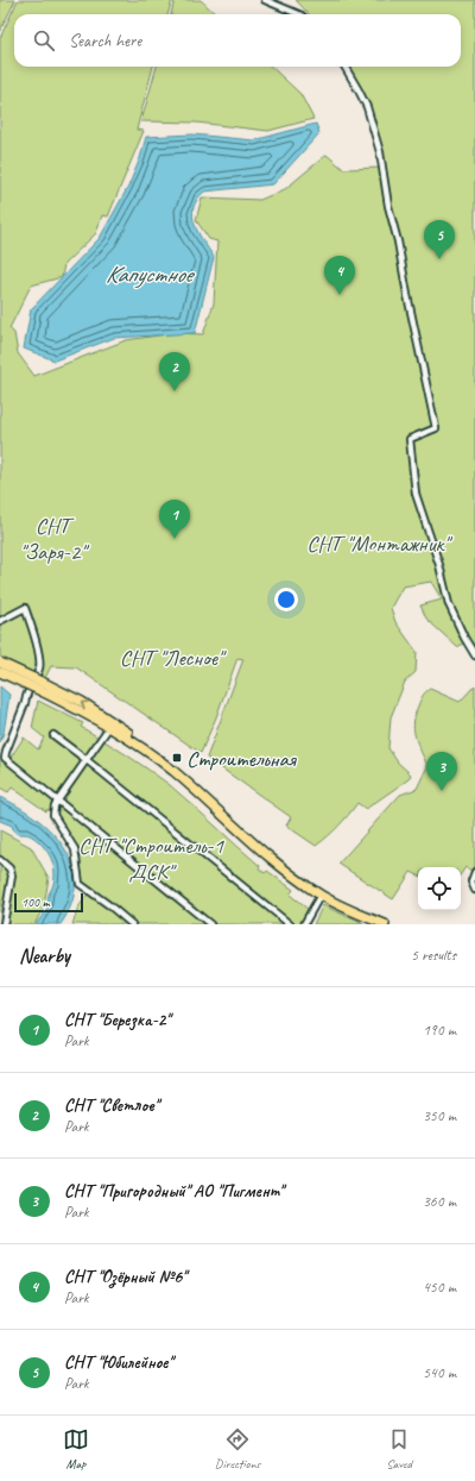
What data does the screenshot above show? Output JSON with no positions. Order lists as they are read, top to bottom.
{
  "water": ["Капустное"],
  "parks": [
    "СНТ \"Заря-2\"",
    "СНТ \"Монтажник\"",
    "СНТ \"Лесное\"",
    "СНТ \"Строитель-1 ДСК\""
  ],
  "places": {
    "transit": ["Строительная"]
  },
  "scale_bar": "100 m",
  "page": {
    "search": "Search here",
    "pins": [
      "5",
      "4",
      "2",
      "1",
      "3"
    ],
    "scale": "100 m",
    "heading": ["Nearby", "5 results"],
    "list": [
      {
        "mark": "1",
        "name": "СНТ \"Березка-2\"",
        "note": "Park",
        "value": "190 m"
      },
      {
        "mark": "2",
        "name": "СНТ \"Светлое\"",
        "note": "Park",
        "value": "350 m"
      },
      {
        "mark": "3",
        "name": "СНТ \"Пригородный\" АО \"Пигмент\"",
        "note": "Park",
        "value": "360 m"
      },
      {
        "mark": "4",
        "name": "СНТ \"Озёрный №6\"",
        "note": "Park",
        "value": "450 m"
      },
      {
        "mark": "5",
        "name": "СНТ \"Юбилейное\"",
        "note": "Park",
        "value": "540 m"
      }
    ],
    "nav": ["Map", "Directions", "Saved"]
  }
}
